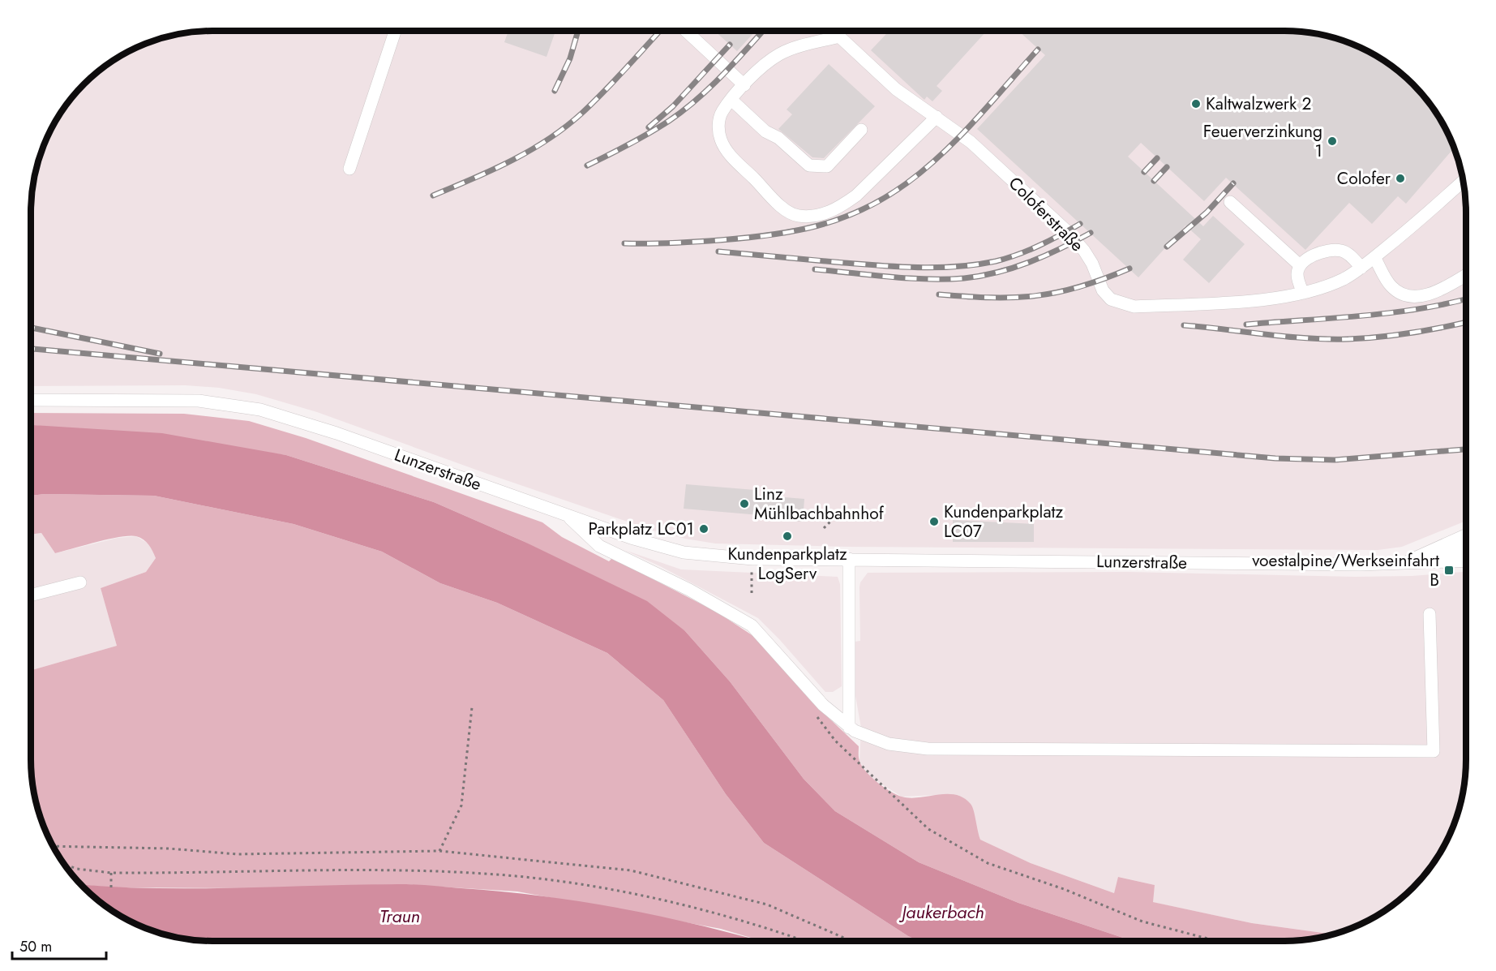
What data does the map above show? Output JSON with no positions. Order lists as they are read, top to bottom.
{
  "streets": {
    "street": ["Coloferstraße", "Lunzerstraße"]
  },
  "water": ["Jaukerbach", "Traun"],
  "places": {
    "other": [
      "Kaltwalzwerk 2",
      "Feuerverzinkung 1",
      "Colofer",
      "Linz Mühlbachbahnhof",
      "Kundenparkplatz LC07",
      "Parkplatz LC01",
      "Kundenparkplatz LogServ"
    ],
    "transit": ["voestalpine/Werkseinfahrt B"]
  },
  "scale_bar": "50 m"
}
